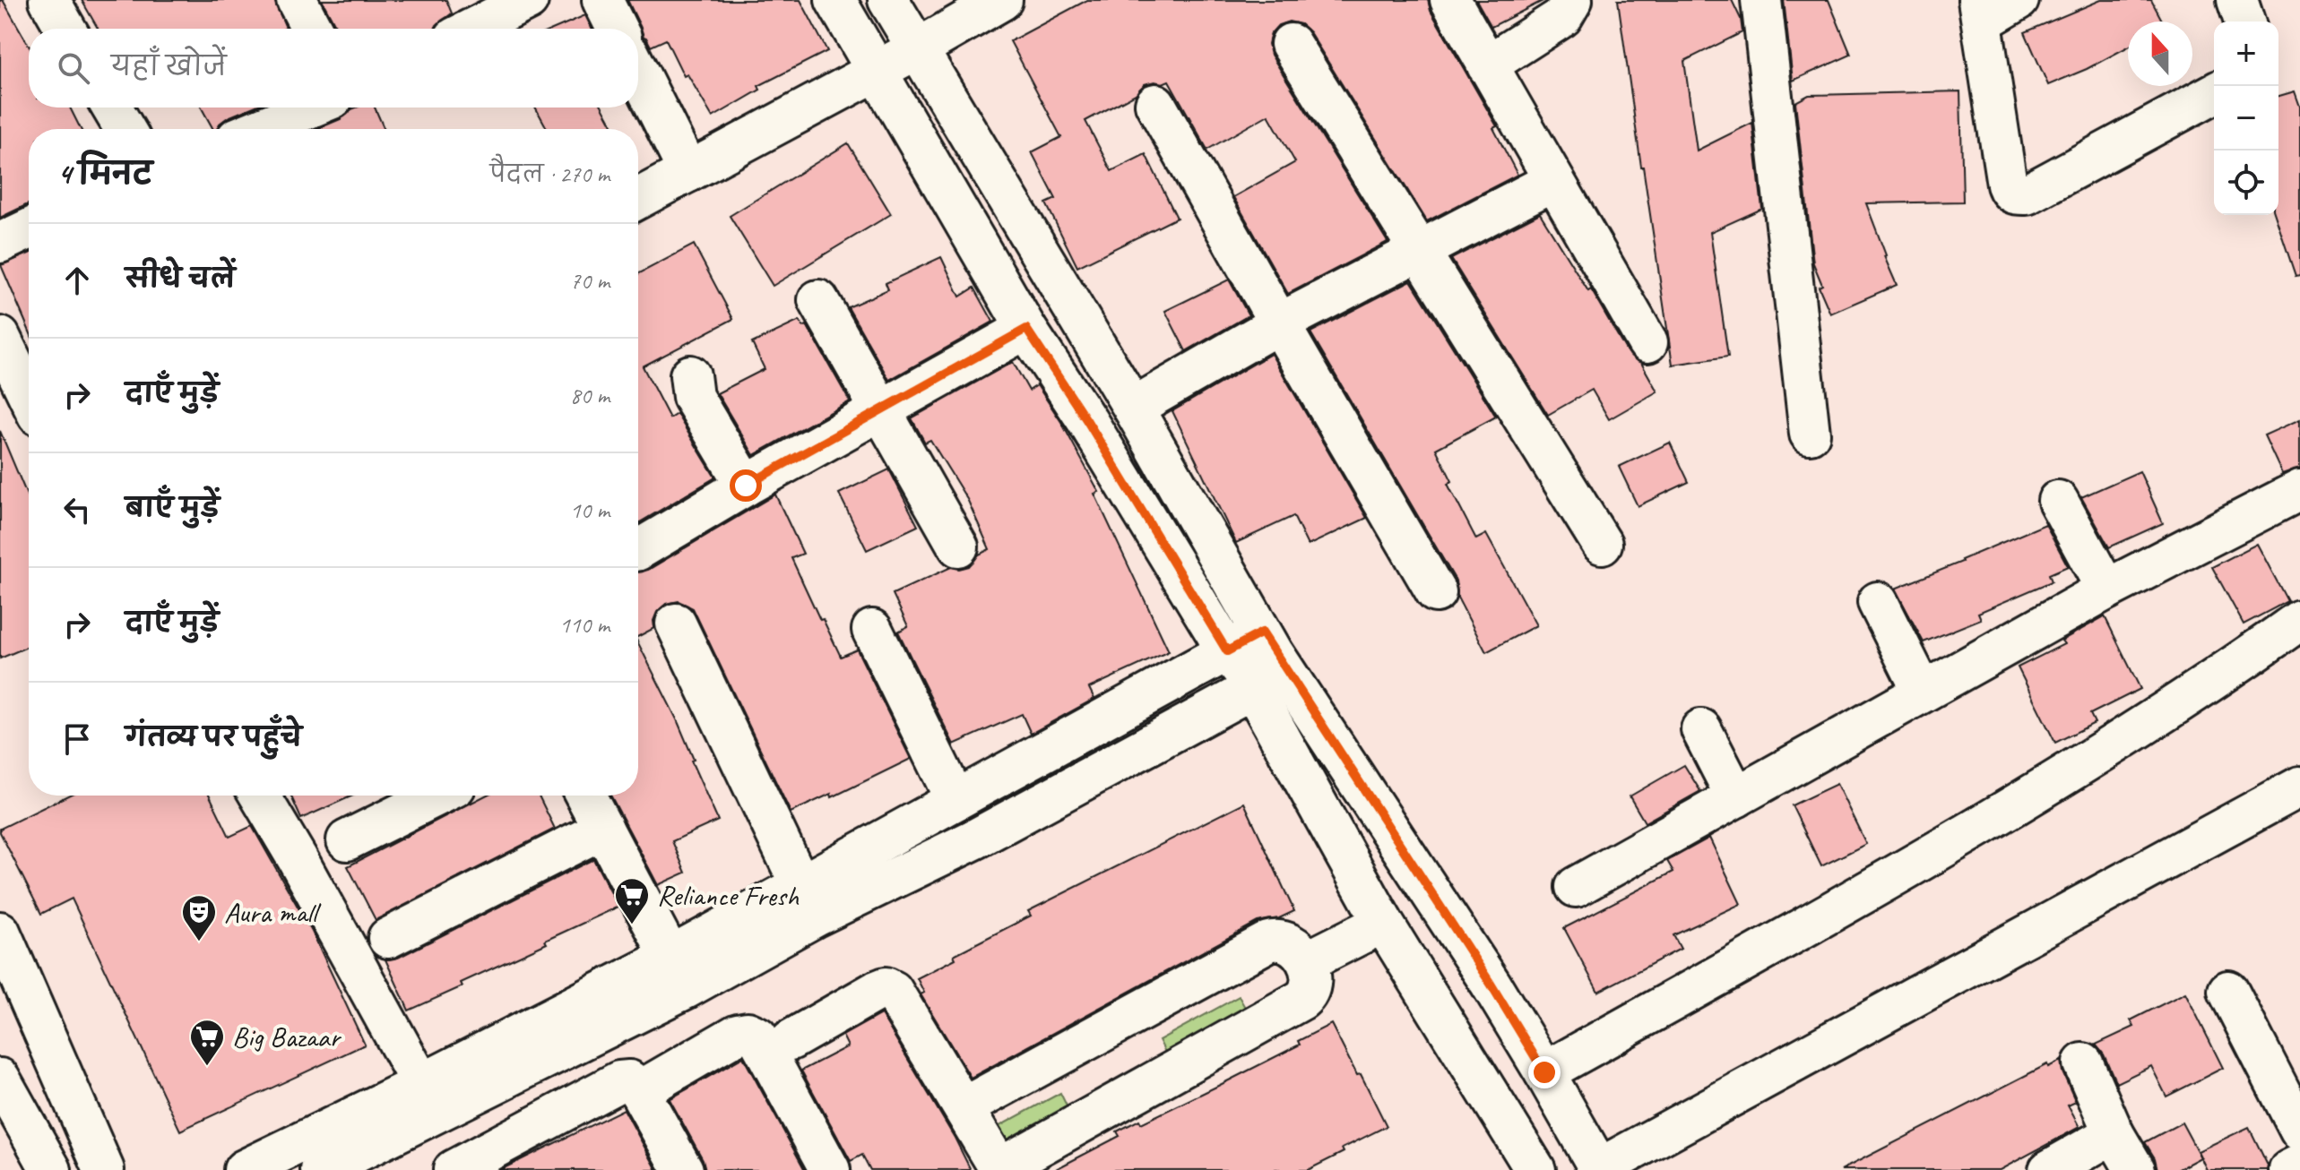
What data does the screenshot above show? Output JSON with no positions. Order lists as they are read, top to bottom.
{
  "places": {
    "supermarket": ["Reliance Fresh", "Big Bazaar"],
    "theatre": ["Aura mall"]
  },
  "north": "top",
  "page": {
    "map_buttons": ["+", "−"],
    "search": "यहाँ खोजें",
    "heading": ["4 मिनट", "पैदल · 270 m"],
    "list": [
      ["सीधे चलें", "70 m"],
      ["दाएँ मुड़ें", "80 m"],
      ["बाएँ मुड़ें", "10 m"],
      ["दाएँ मुड़ें", "110 m"],
      "गंतव्य पर पहुँचे"
    ]
  }
}
